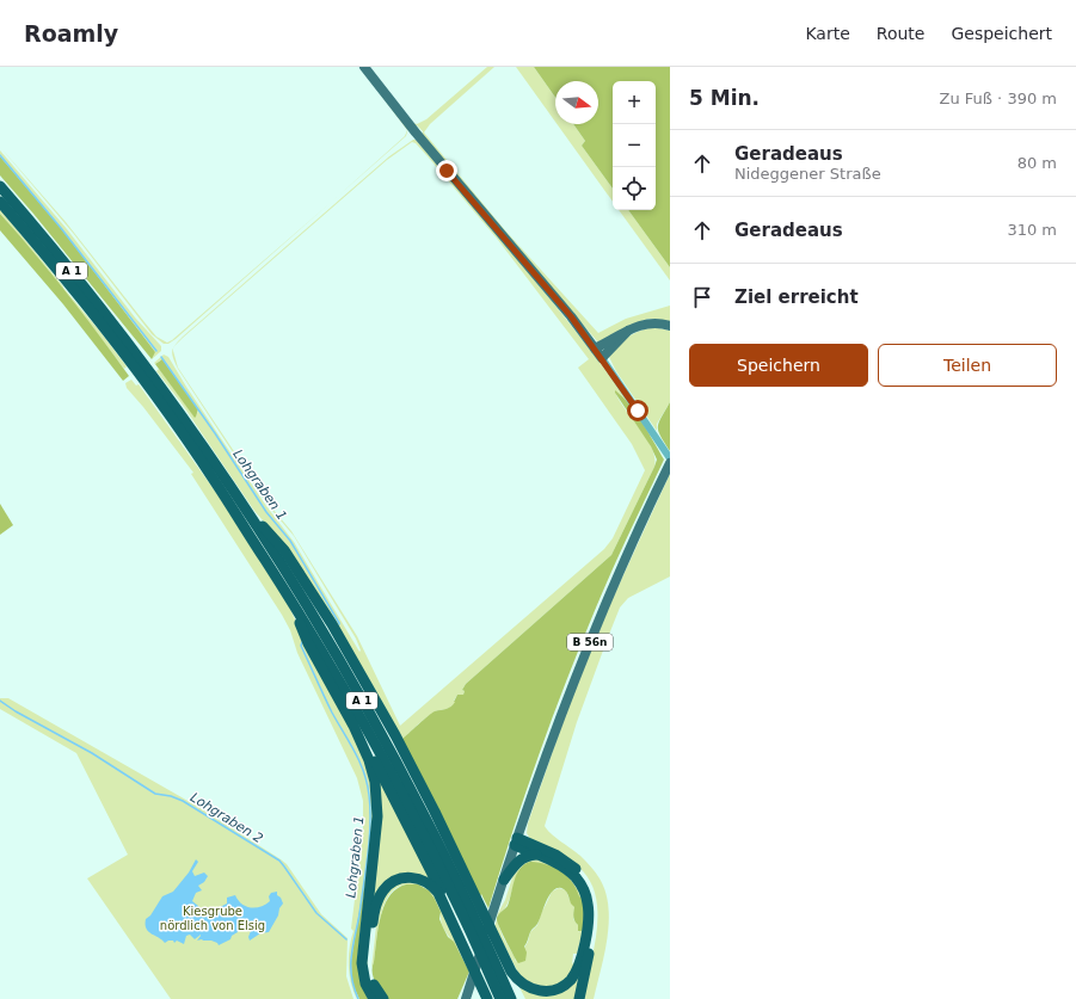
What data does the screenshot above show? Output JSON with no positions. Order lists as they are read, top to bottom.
{
  "streets": {
    "highway": ["A 1"],
    "main road": ["B 56n"]
  },
  "water": ["Lohgraben 1", "Lohgraben 2"],
  "parks": ["Kiesgrube nördlich von Elsig"],
  "north": "right",
  "page": {
    "header": "Roamly",
    "nav": ["Karte", "Route", "Gespeichert"],
    "heading": ["5 Min.", "Zu Fuß · 390 m"],
    "map_buttons": ["+", "−"],
    "list": [
      ["Geradeaus", "Nideggener Straße", "80 m"],
      ["Geradeaus", "310 m"],
      "Ziel erreicht"
    ],
    "buttons": ["Speichern", "Teilen"]
  }
}
